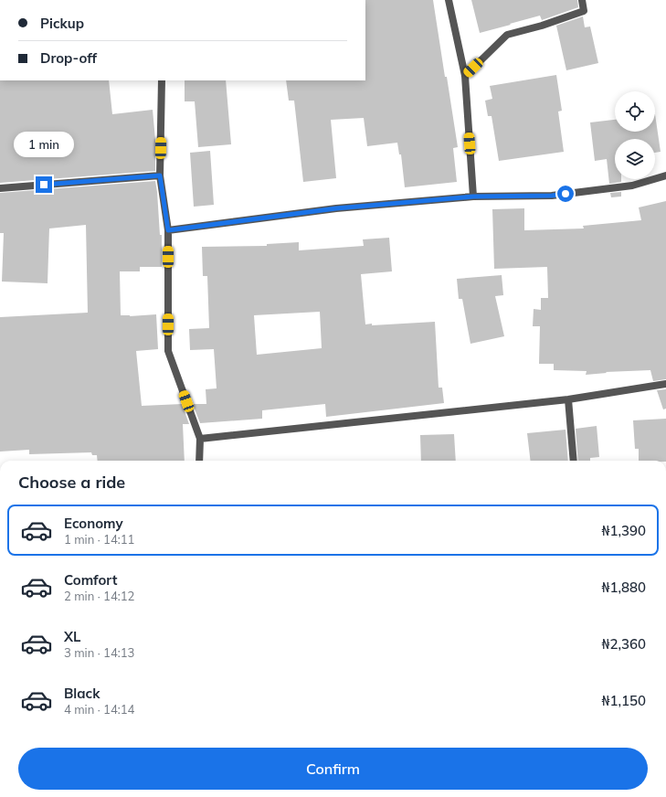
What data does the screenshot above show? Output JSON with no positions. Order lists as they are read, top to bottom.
{
  "page": {
    "banner": ["Pickup", "Drop-off"],
    "bubble": "1 min",
    "heading": "Choose a ride",
    "list": [
      {
        "name": "Economy",
        "note": "1 min · 14:11",
        "value": "₦1,390"
      },
      {
        "name": "Comfort",
        "note": "2 min · 14:12",
        "value": "₦1,880"
      },
      {
        "name": "XL",
        "note": "3 min · 14:13",
        "value": "₦2,360"
      },
      {
        "name": "Black",
        "note": "4 min · 14:14",
        "value": "₦1,150"
      }
    ],
    "buttons": "Confirm"
  }
}
